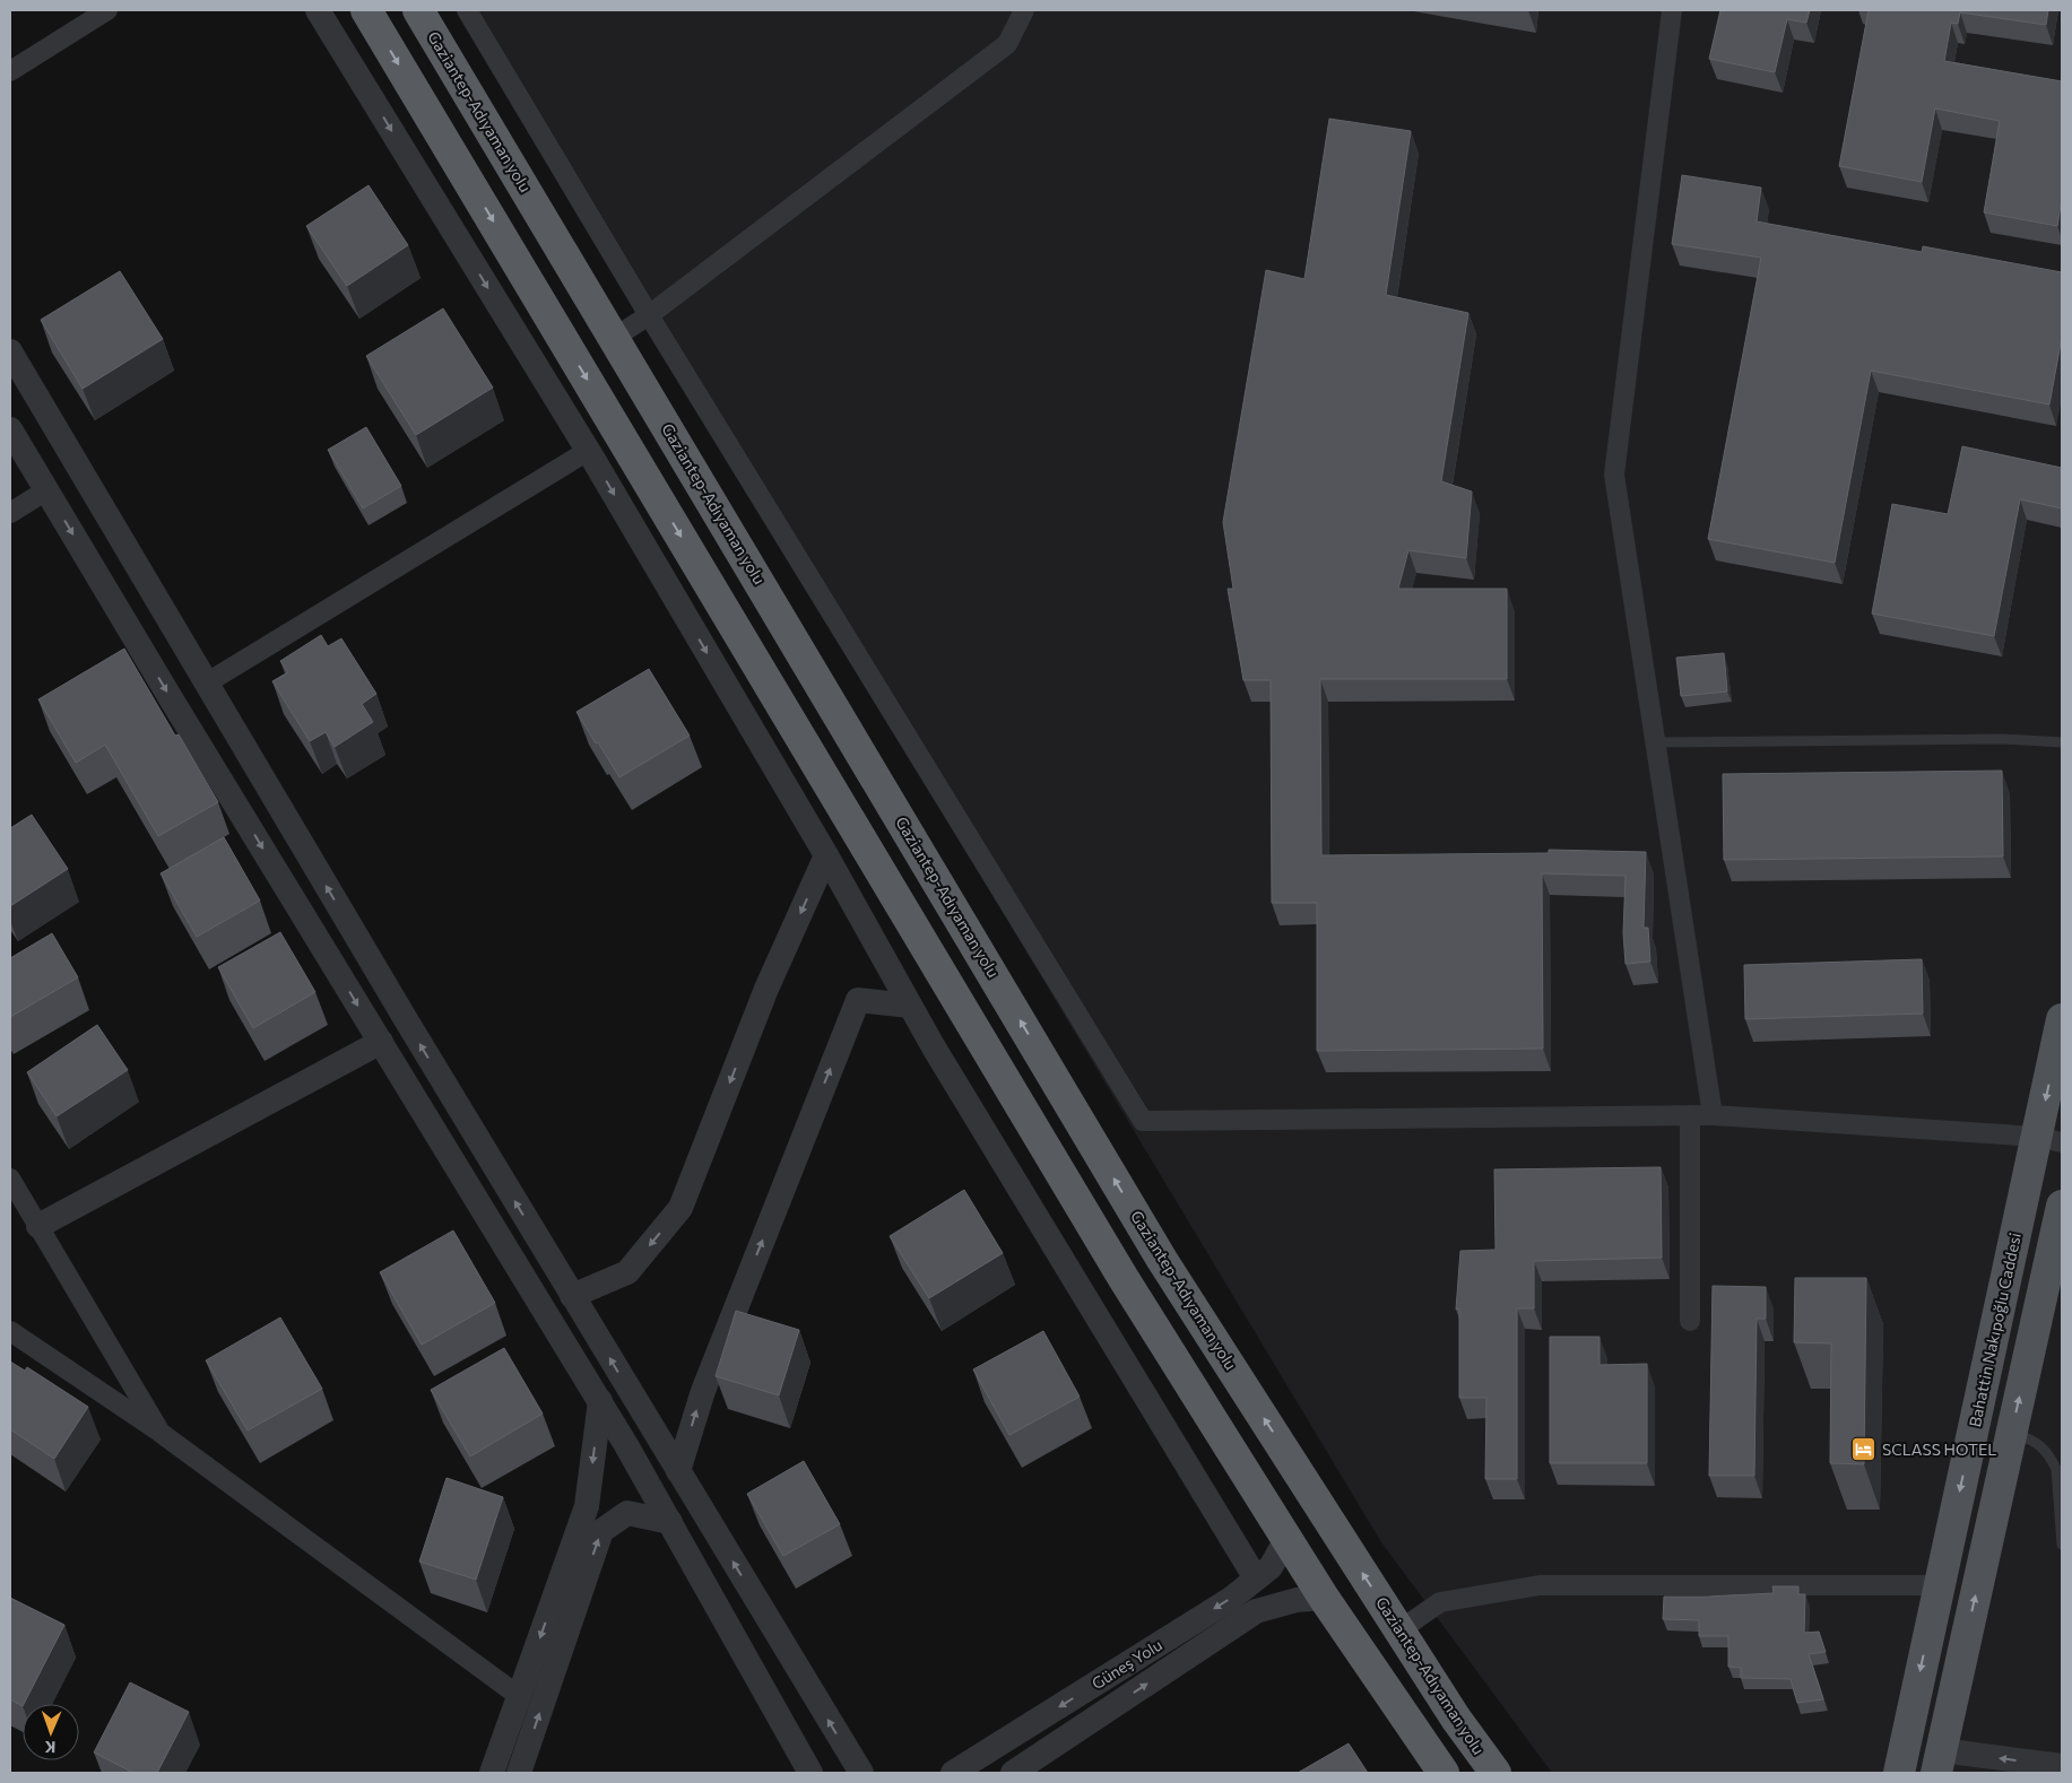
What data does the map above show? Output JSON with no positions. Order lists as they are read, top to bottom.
{
  "streets": {
    "highway": ["Gaziantep-Adıyaman yolu"],
    "main road": ["Bahattin Nakıpoğlu Caddesi"],
    "street": ["Güneş Yolu"]
  },
  "places": {
    "hotel": ["SCLASS HOTEL"]
  },
  "north": "bottom"
}
